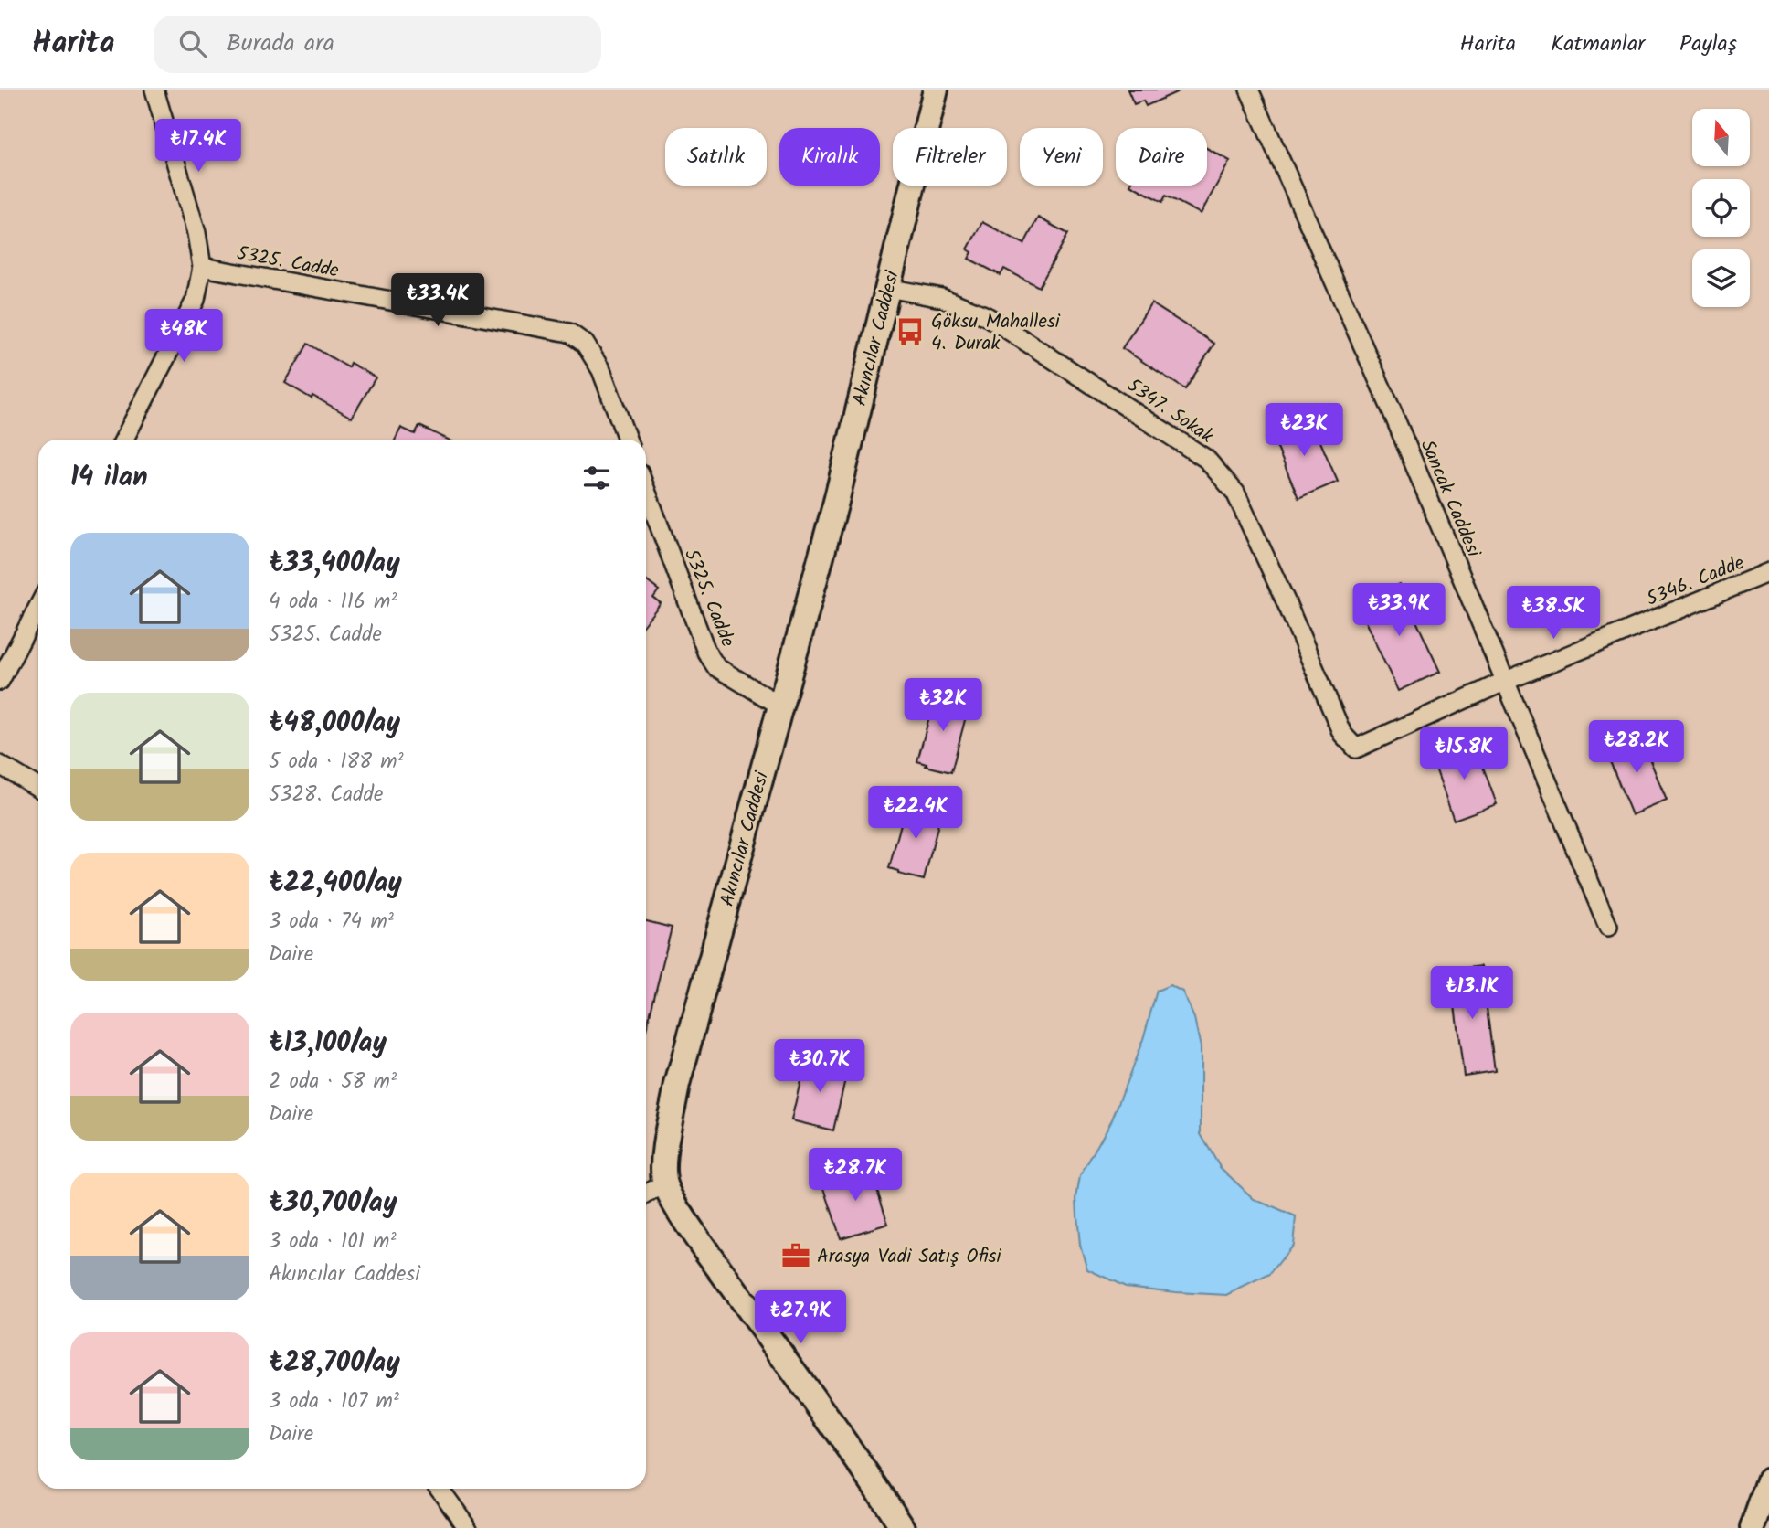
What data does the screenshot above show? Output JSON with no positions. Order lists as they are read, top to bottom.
{
  "streets": {
    "street": [
      "5325. Cadde",
      "Akıncılar Caddesi",
      "5347. Sokak",
      "Sancak Caddesi",
      "5346. Cadde"
    ]
  },
  "crossings": [
    ["5325. Cadde", "Akıncılar Caddesi"],
    ["Akıncılar Caddesi", "5347. Sokak"],
    ["5347. Sokak", "5346. Cadde"],
    ["Sancak Caddesi", "5346. Cadde"]
  ],
  "places": {
    "bus stop": ["Göksu Mahallesi 4. Durak"],
    "office": ["Arasya Vadi Satış Ofisi"]
  },
  "north": "top",
  "page": {
    "header": "Harita",
    "search": "Burada ara",
    "nav": ["Harita", "Katmanlar", "Paylaş"],
    "price": [
      "₺17.4K",
      "₺33.4K",
      "₺48K",
      "₺23K",
      "₺33.9K",
      "₺38.5K",
      "₺32K",
      "₺28.2K",
      "₺15.8K",
      "₺22.4K",
      "₺13.1K",
      "₺30.7K",
      "₺28.7K",
      "₺27.9K"
    ],
    "chip": [
      "Satılık",
      "Kiralık",
      "Filtreler",
      "Yeni",
      "Daire"
    ],
    "heading": "14 ilan",
    "list": [
      {
        "name": "₺33,400/ay",
        "note": "4 oda · 116 m² · 5325. Cadde"
      },
      {
        "name": "₺48,000/ay",
        "note": "5 oda · 188 m² · 5328. Cadde"
      },
      {
        "name": "₺22,400/ay",
        "note": "3 oda · 74 m² · Daire"
      },
      {
        "name": "₺13,100/ay",
        "note": "2 oda · 58 m² · Daire"
      },
      {
        "name": "₺30,700/ay",
        "note": "3 oda · 101 m² · Akıncılar Caddesi"
      },
      {
        "name": "₺28,700/ay",
        "note": "3 oda · 107 m² · Daire"
      }
    ]
  }
}
